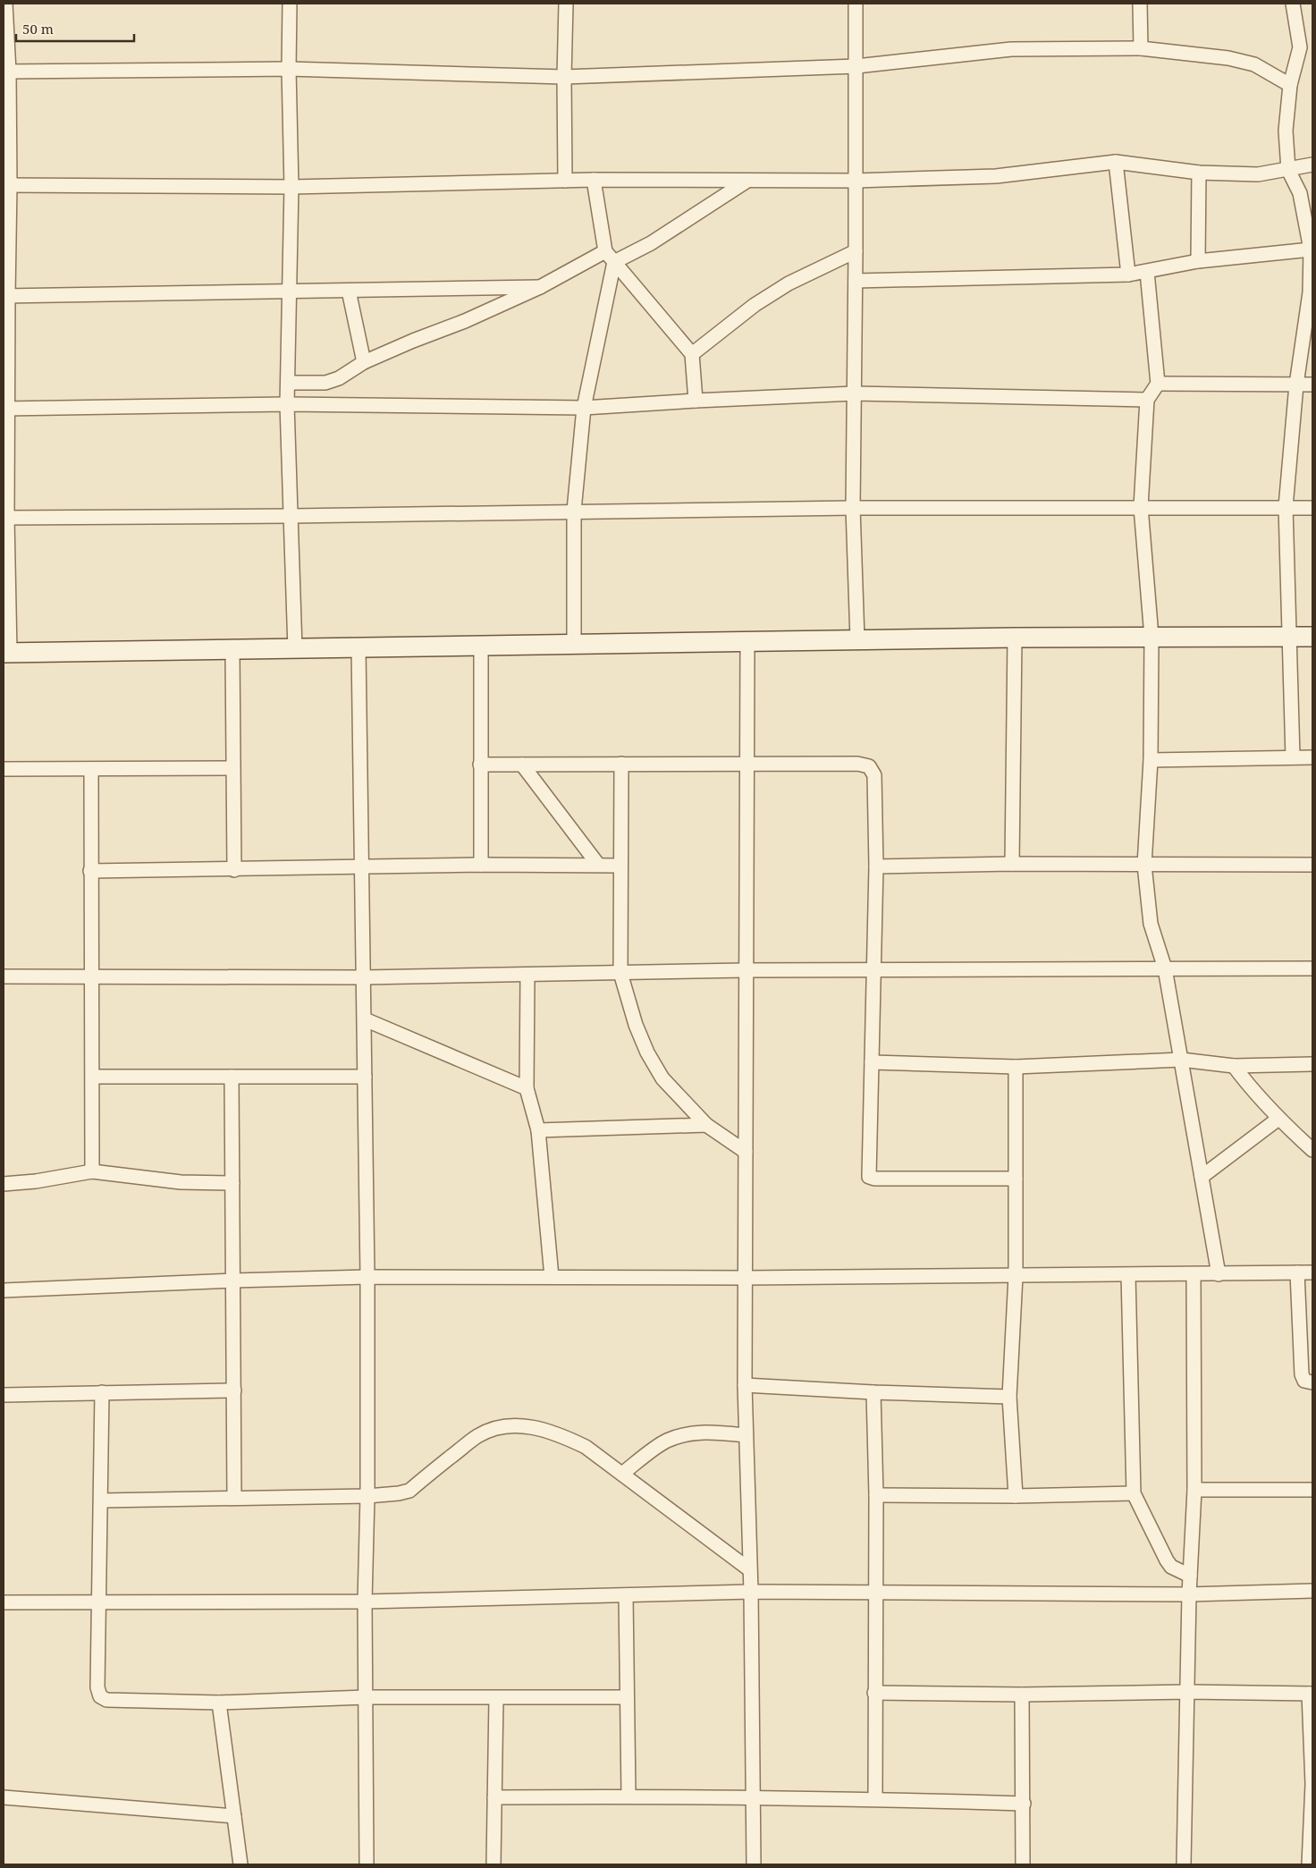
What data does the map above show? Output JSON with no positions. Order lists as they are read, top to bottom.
{
  "scale_bar": "50 m"
}
